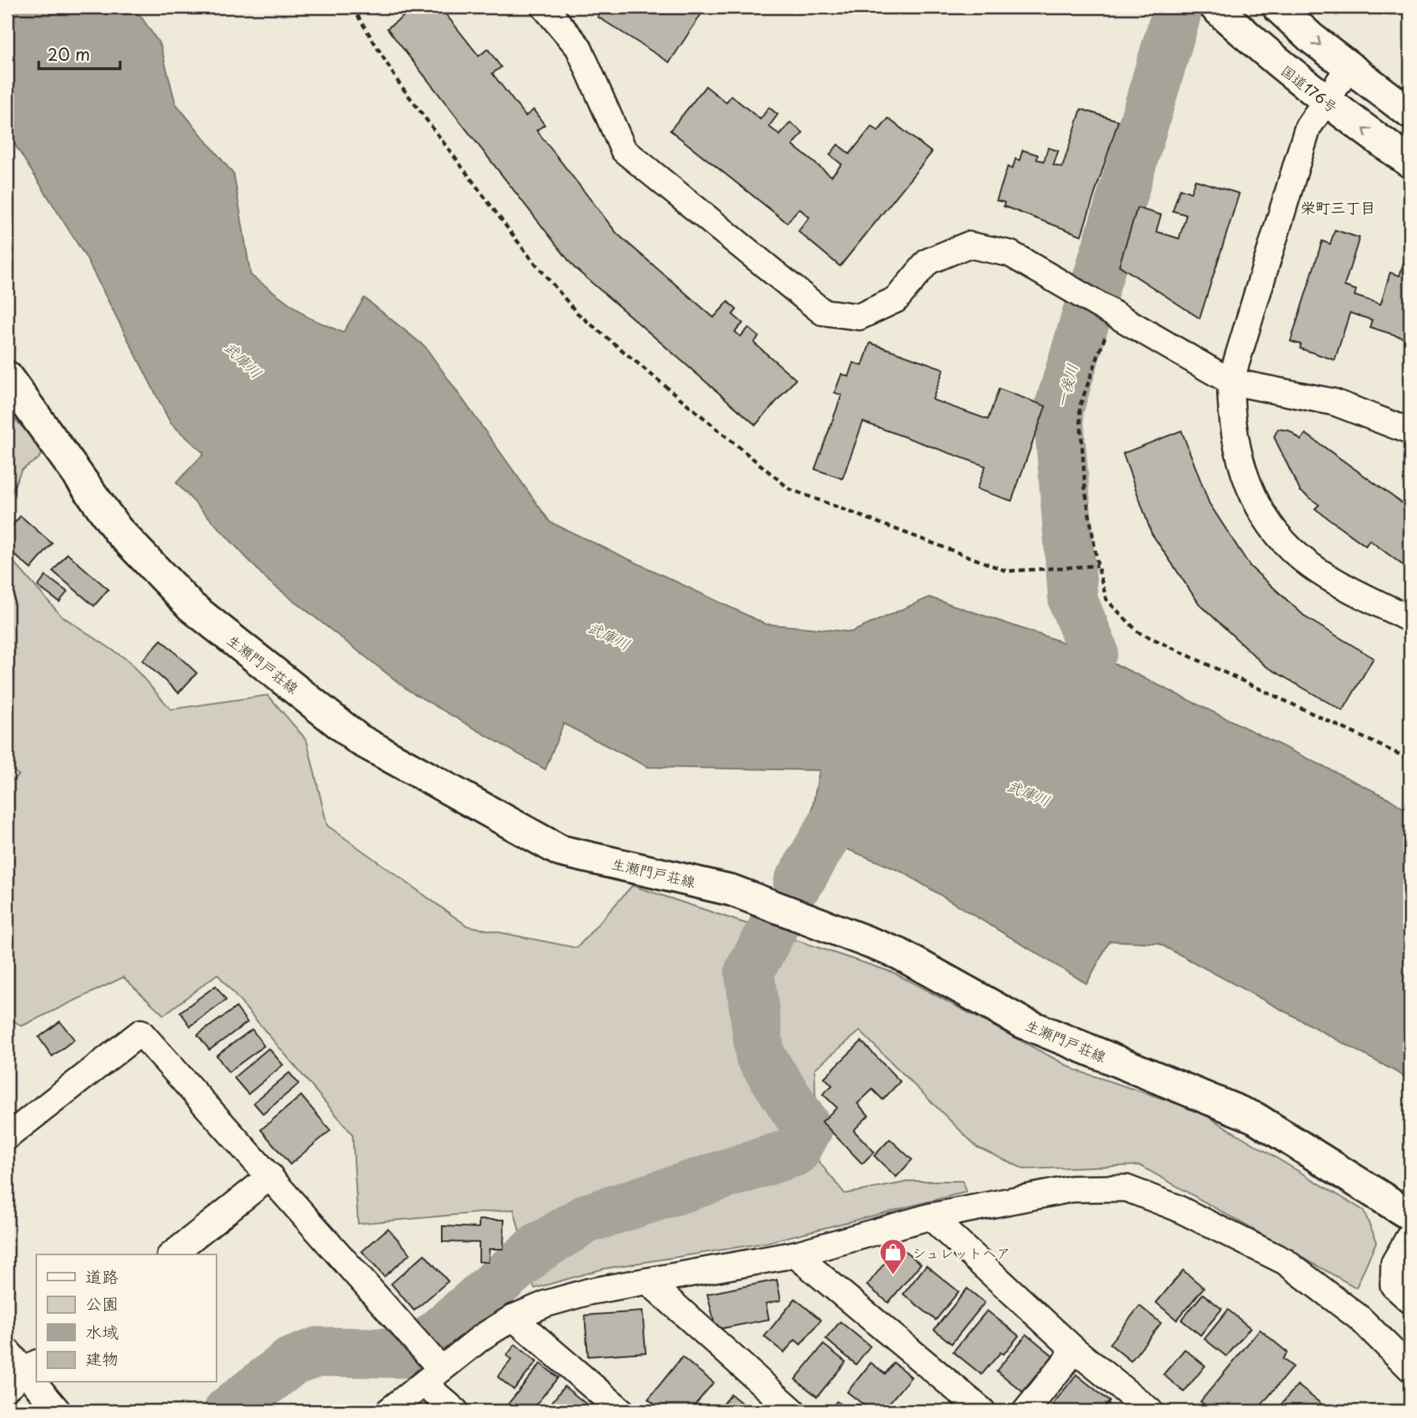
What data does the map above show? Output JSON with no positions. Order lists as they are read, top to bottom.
{
  "streets": {
    "main road": ["国道176号", "生瀬門戸荘線"]
  },
  "districts": ["栄町三丁目"],
  "water": ["武庫川", "一後川"],
  "places": {
    "shop": ["シュレットヘア"]
  },
  "legend": [
    "道路",
    "公園",
    "水域",
    "建物"
  ],
  "scale_bar": "20 m"
}
